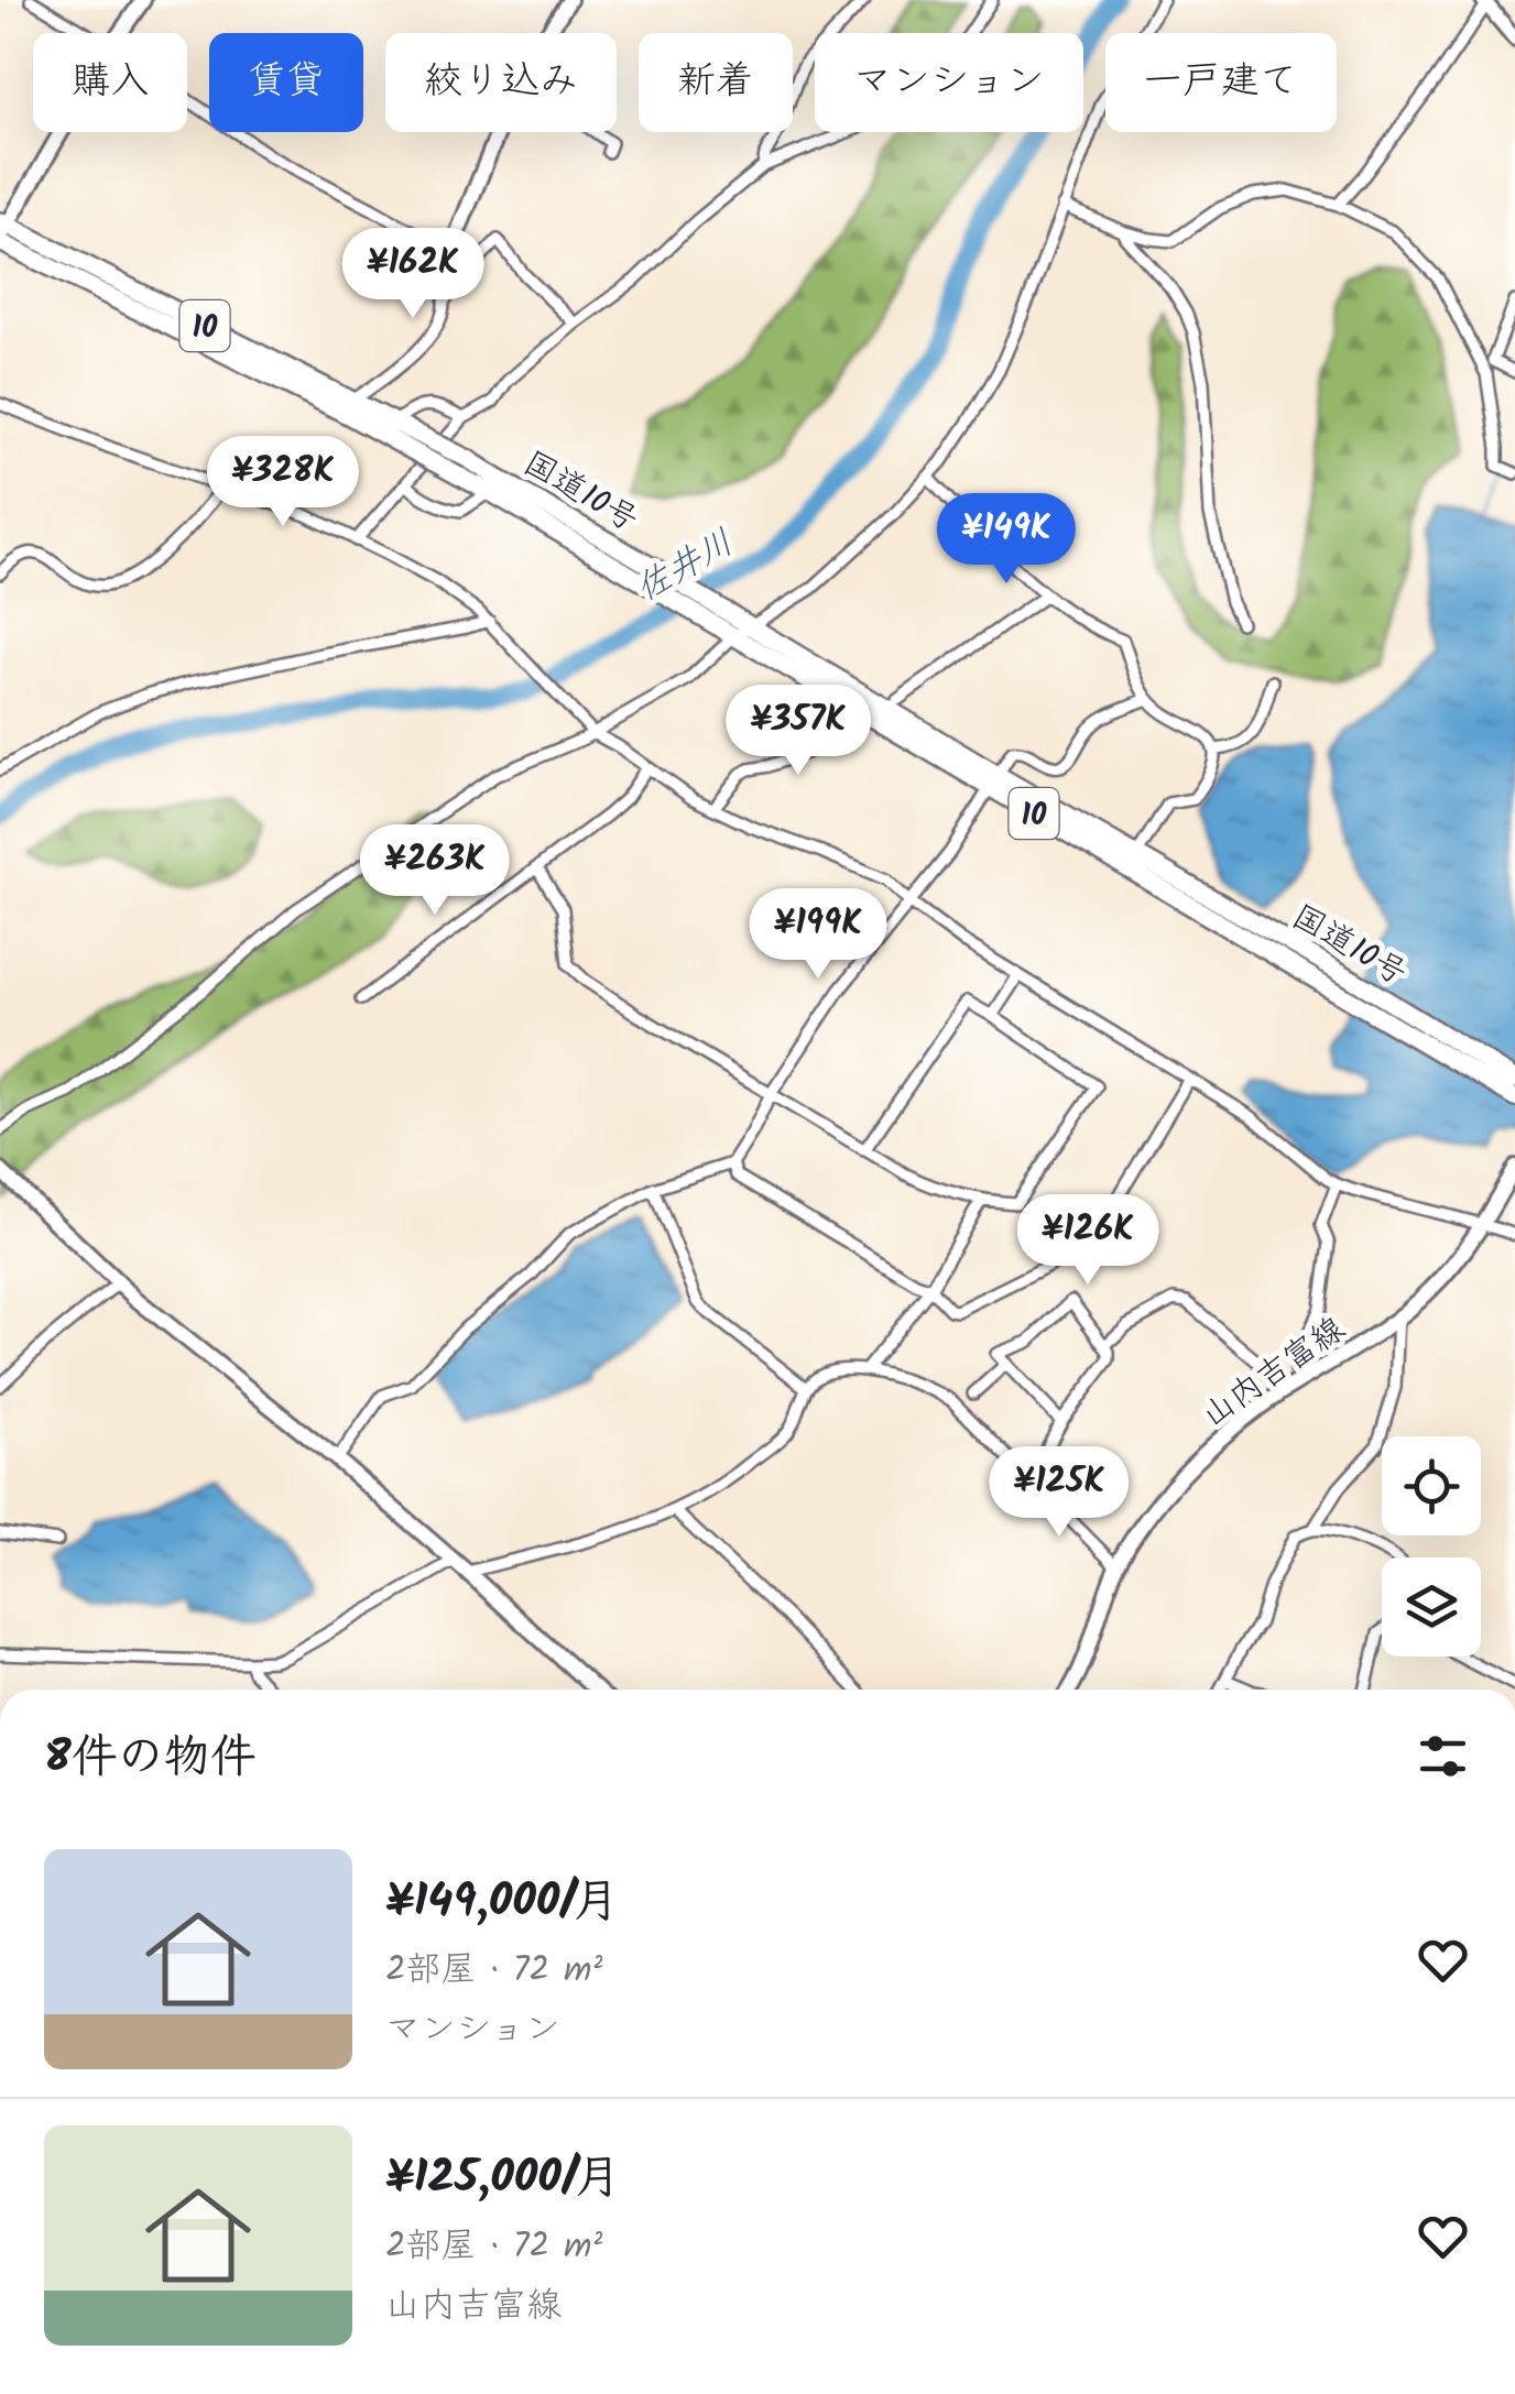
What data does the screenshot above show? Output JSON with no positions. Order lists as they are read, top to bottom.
{
  "streets": {
    "highway": ["10", "国道10号"],
    "street": ["山内吉富線"]
  },
  "water": ["佐井川"],
  "page": {
    "chip": [
      "購入",
      "賃貸",
      "絞り込み",
      "新着",
      "マンション",
      "一戸建て"
    ],
    "price": [
      "¥162K",
      "¥328K",
      "¥149K",
      "¥357K",
      "¥263K",
      "¥199K",
      "¥126K",
      "¥125K"
    ],
    "heading": "8件の物件",
    "list": [
      {
        "name": "¥149,000/月",
        "note": "2部屋 · 72 m² · マンション"
      },
      {
        "name": "¥125,000/月",
        "note": "2部屋 · 72 m² · 山内吉富線"
      }
    ]
  }
}
